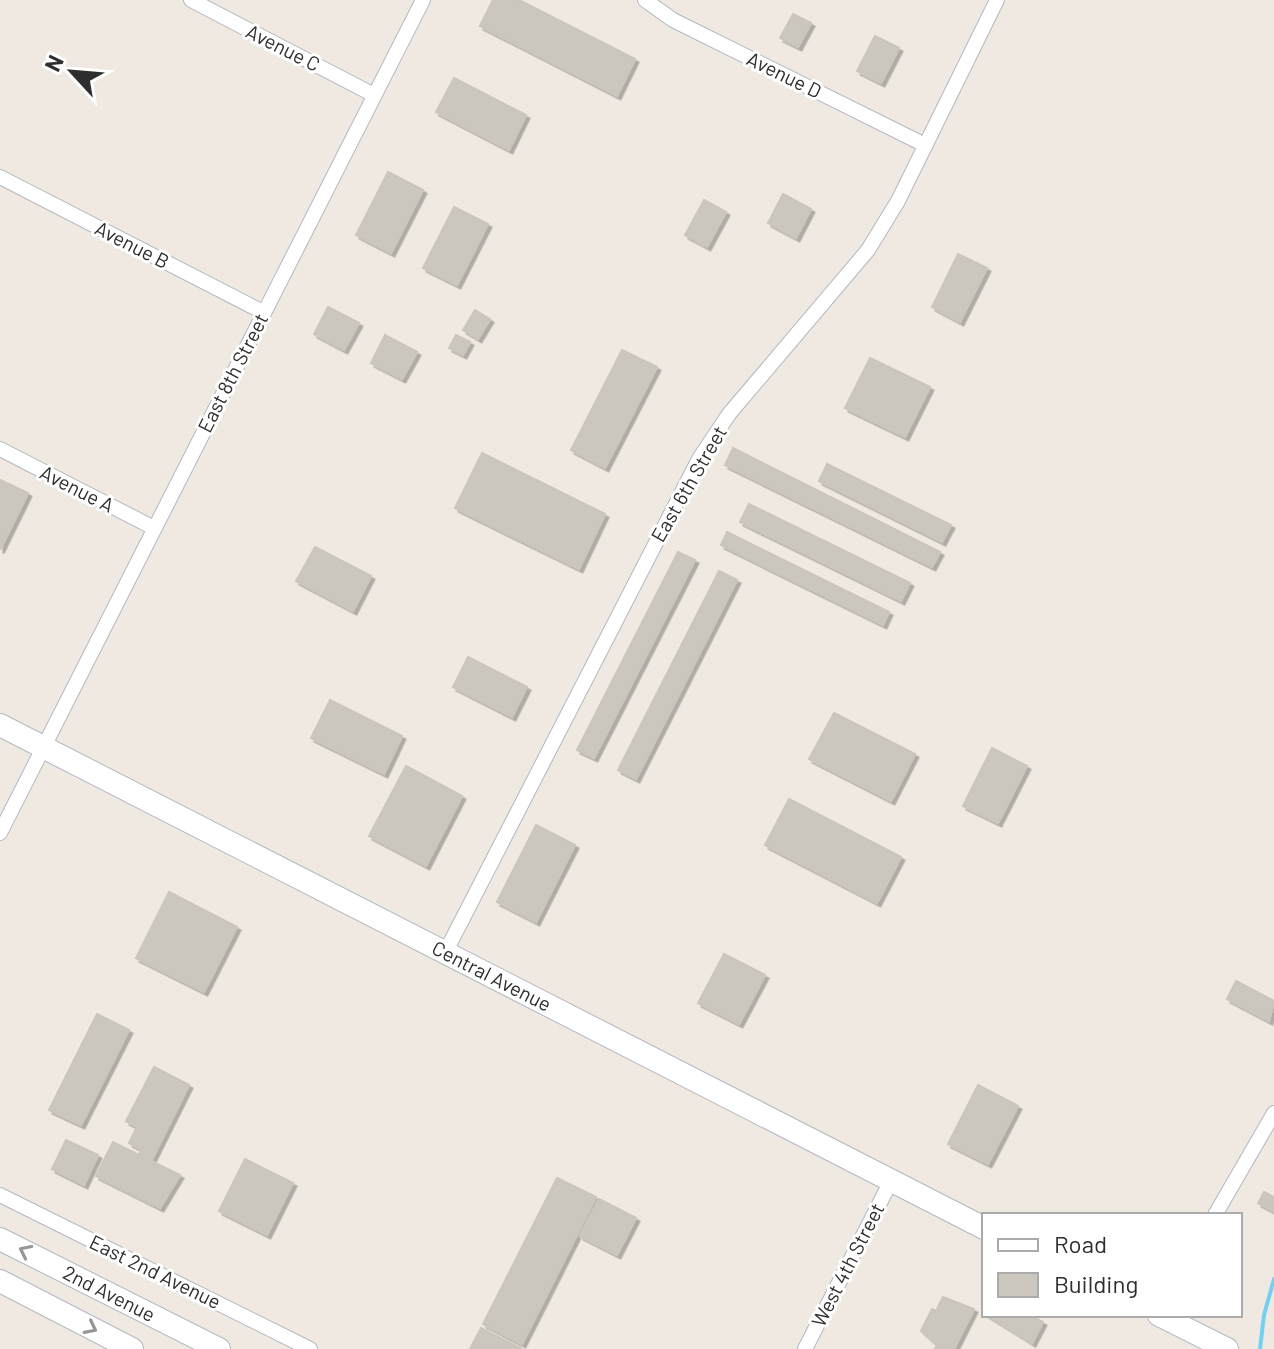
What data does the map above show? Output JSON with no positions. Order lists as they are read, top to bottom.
{
  "streets": {
    "street": [
      "Avenue C",
      "Avenue D",
      "Avenue B",
      "East 8th Street",
      "East 6th Street",
      "Avenue A",
      "Central Avenue",
      "West 4th Street",
      "East 2nd Avenue",
      "2nd Avenue"
    ]
  },
  "crossings": [
    ["Avenue C", "East 8th Street"],
    ["Avenue D", "East 6th Street"],
    ["Avenue B", "East 8th Street"],
    ["East 8th Street", "Avenue A"],
    ["East 8th Street", "Central Avenue"],
    ["East 6th Street", "Central Avenue"],
    ["Central Avenue", "West 4th Street"]
  ],
  "legend": ["Road", "Building"],
  "north": "top left"
}
